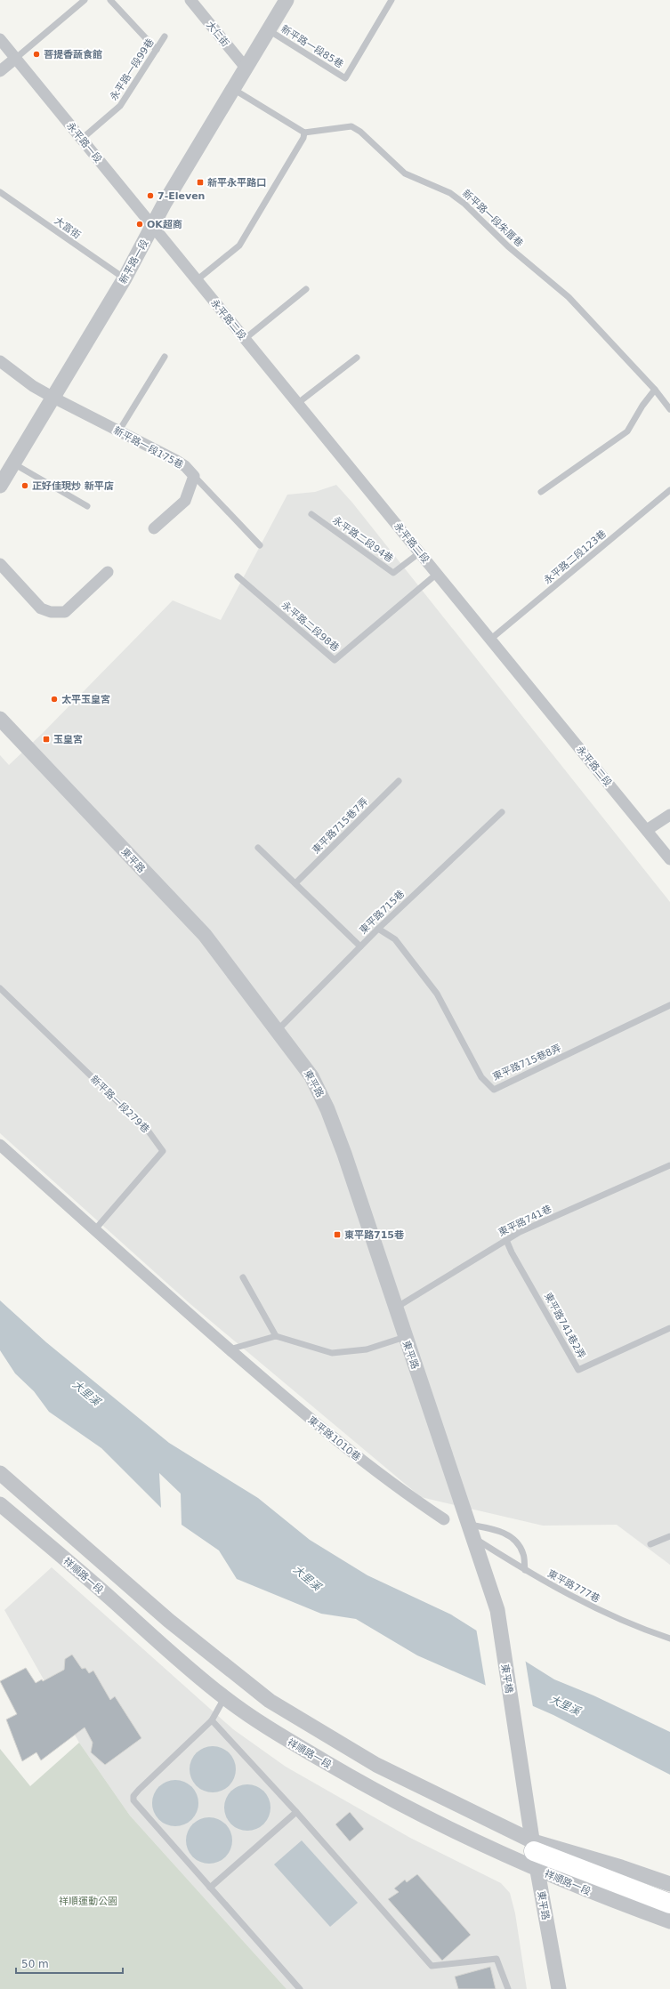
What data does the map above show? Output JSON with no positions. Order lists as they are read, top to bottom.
{
  "streets": {
    "street": [
      "大仁街",
      "永平路一段",
      "新平路一段",
      "永平路二段",
      "新平路一段175巷",
      "東平路",
      "東平路1010巷",
      "祥順路一段",
      "東平橋"
    ],
    "lane": [
      "新平路一段85巷",
      "永平路一段99巷",
      "新平路一段朱厝巷",
      "大富街",
      "永平路二段94巷",
      "永平路二段123巷",
      "永平路二段98巷",
      "東平路715巷7弄",
      "東平路715巷",
      "東平路715巷8弄",
      "新平路一段279巷",
      "東平路741巷",
      "東平路741巷2弄",
      "東平路777巷"
    ]
  },
  "crossings": [
    ["大仁街", "新平路一段"],
    ["新平路一段85巷", "新平路一段"],
    ["永平路一段99巷", "永平路一段"],
    ["永平路一段", "新平路一段"],
    ["永平路一段", "永平路二段"],
    ["大富街", "新平路一段"],
    ["新平路一段", "永平路二段"],
    ["新平路一段", "新平路一段175巷"],
    ["永平路二段", "永平路二段94巷"],
    ["永平路二段", "永平路二段123巷"],
    ["永平路二段", "永平路二段98巷"],
    ["東平路", "東平路715巷"],
    ["東平路", "東平路741巷"],
    ["東平路", "祥順路一段"],
    ["東平路", "東平路777巷"],
    ["東平路", "東平橋"],
    ["東平路715巷", "東平路715巷8弄"],
    ["新平路一段279巷", "東平路1010巷"],
    ["東平路741巷", "東平路741巷2弄"],
    ["東平路777巷", "東平橋"]
  ],
  "water": ["大里溪"],
  "parks": ["祥順運動公園"],
  "places": {
    "other": [
      "菩提香蔬食館",
      "7-Eleven",
      "OK超商",
      "正好佳現炒 新平店",
      "太平玉皇宮"
    ],
    "transit": ["新平永平路口", "玉皇宮", "東平路715巷"]
  },
  "scale_bar": "50 m"
}
